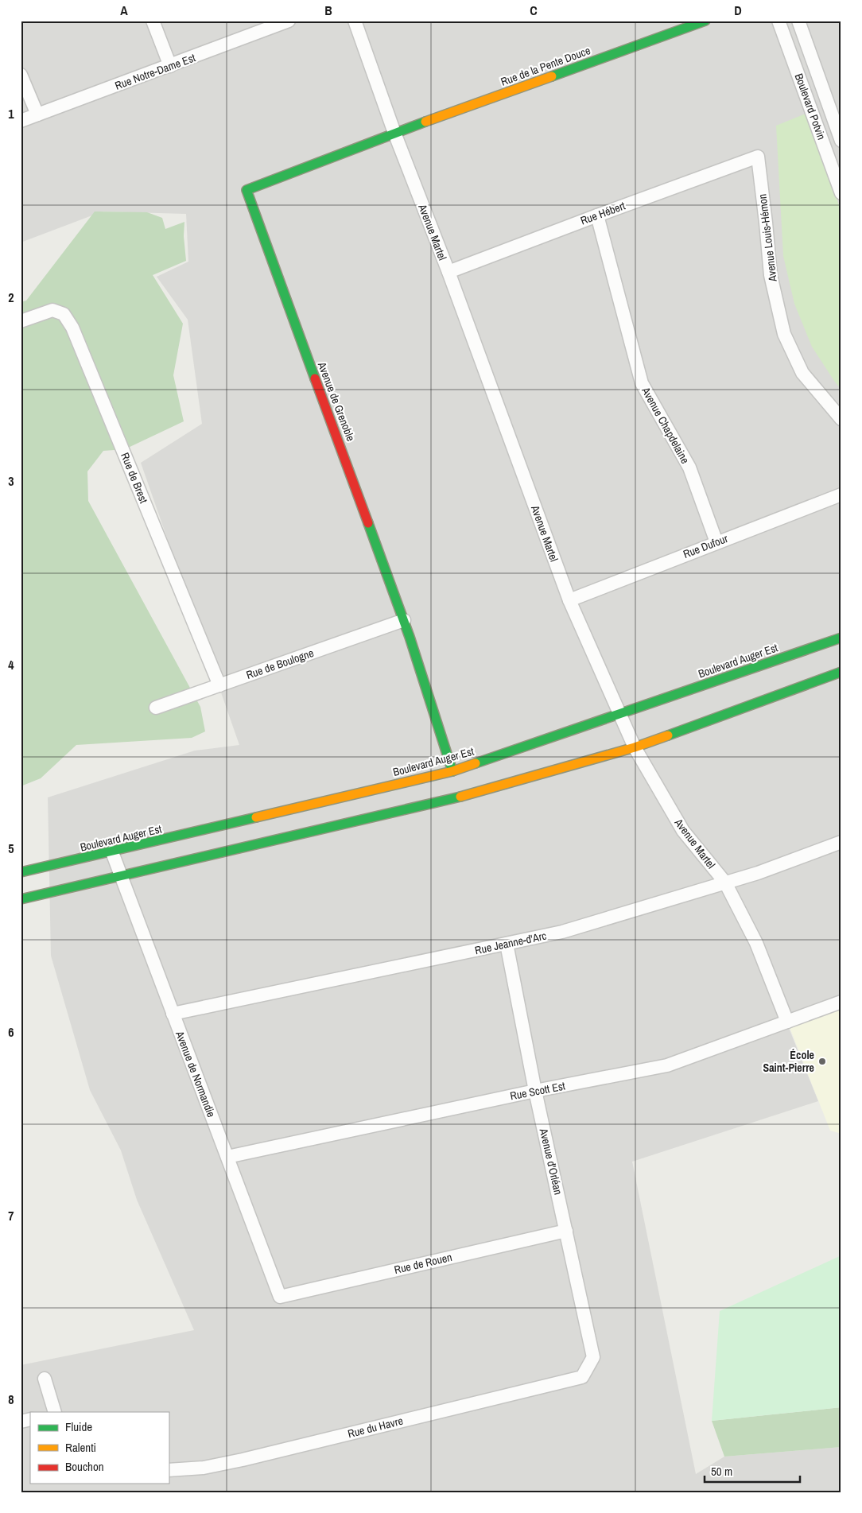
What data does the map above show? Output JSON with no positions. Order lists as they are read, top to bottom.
{
  "streets": {
    "main road": ["Rue de la Pente Douce", "Avenue de Grenoble", "Boulevard Auger Est"],
    "street": [
      "Rue Notre-Dame Est",
      "Boulevard Potvin",
      "Rue Hébert",
      "Avenue Martel",
      "Avenue Louis-Hémon",
      "Avenue Chapdelaine",
      "Rue de Brest",
      "Rue Dufour",
      "Rue de Boulogne",
      "Rue Jeanne-d'Arc",
      "Avenue de Normandie",
      "Rue Scott Est",
      "Avenue d'Orléan",
      "Rue de Rouen",
      "Rue du Havre"
    ]
  },
  "crossings": [
    ["Rue de la Pente Douce", "Avenue Martel"],
    ["Rue de la Pente Douce", "Avenue de Grenoble"],
    ["Rue Hébert", "Avenue Martel"],
    ["Rue Hébert", "Avenue Louis-Hémon"],
    ["Rue Hébert", "Avenue Chapdelaine"],
    ["Avenue Martel", "Avenue de Grenoble"],
    ["Avenue Martel", "Rue Dufour"],
    ["Avenue Martel", "Boulevard Auger Est"],
    ["Avenue Martel", "Rue Jeanne-d'Arc"],
    ["Avenue Martel", "Rue Scott Est"],
    ["Avenue de Grenoble", "Boulevard Auger Est"],
    ["Avenue de Grenoble", "Rue de Boulogne"],
    ["Avenue Chapdelaine", "Rue Dufour"],
    ["Rue de Brest", "Rue de Boulogne"],
    ["Boulevard Auger Est", "Avenue de Normandie"],
    ["Rue Jeanne-d'Arc", "Avenue de Normandie"],
    ["Rue Jeanne-d'Arc", "Avenue d'Orléan"],
    ["Avenue de Normandie", "Rue Scott Est"],
    ["Avenue de Normandie", "Rue de Rouen"],
    ["Rue Scott Est", "Avenue d'Orléan"],
    ["Avenue d'Orléan", "Rue de Rouen"],
    ["Avenue d'Orléan", "Rue du Havre"]
  ],
  "places": ["École Saint-Pierre"],
  "legend": ["Fluide", "Ralenti", "Bouchon"],
  "scale_bar": "50 m",
  "grid": {
    "columns": [
      "A",
      "B",
      "C",
      "D"
    ],
    "rows": [
      "1",
      "2",
      "3",
      "4",
      "5",
      "6",
      "7",
      "8"
    ]
  }
}
